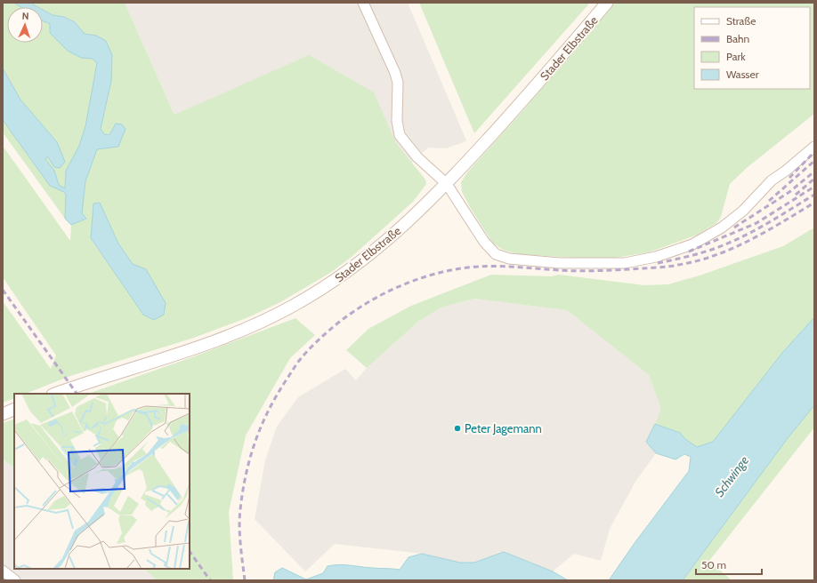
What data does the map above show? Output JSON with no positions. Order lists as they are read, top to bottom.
{
  "streets": {
    "street": ["Stader Elbstraße"]
  },
  "water": ["Schwinge"],
  "places": ["Peter Jagemann"],
  "legend": [
    "Straße",
    "Bahn",
    "Park",
    "Wasser"
  ],
  "scale_bar": "50 m",
  "north": "top"
}
